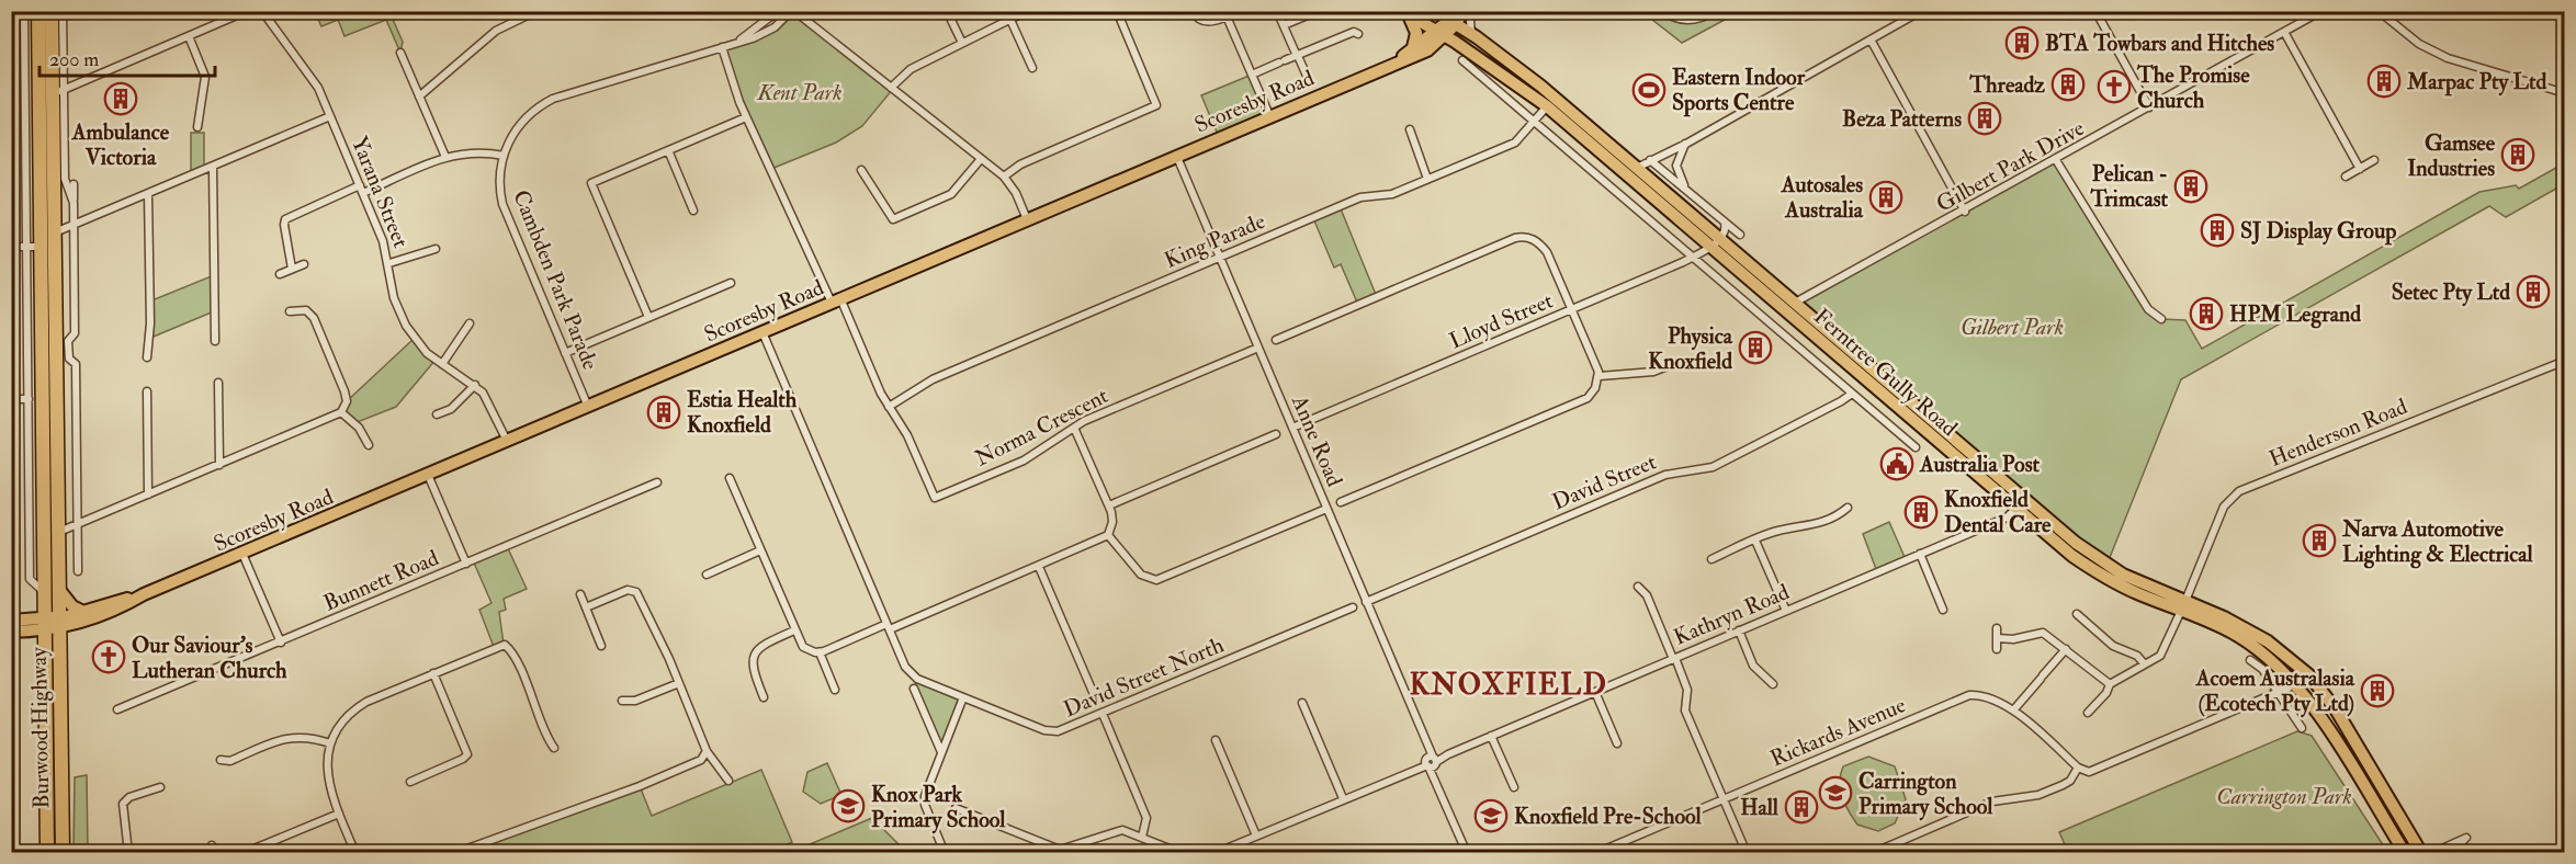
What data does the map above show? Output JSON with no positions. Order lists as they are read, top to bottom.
{
  "streets": {
    "highway": ["Burwood Highway"],
    "main road": ["Scoresby Road", "Ferntree Gully Road"],
    "street": [
      "Gilbert Park Drive",
      "Yarana Street",
      "King Parade",
      "Cambden Park Parade",
      "Lloyd Street",
      "Norma Crescent",
      "Henderson Road",
      "Anne Road",
      "David Street",
      "Bunnett Road",
      "Kathryn Road",
      "David Street North",
      "Rickards Avenue"
    ]
  },
  "crossings": [
    ["Scoresby Road", "Yarana Street"],
    ["Scoresby Road", "Cambden Park Parade"],
    ["Scoresby Road", "Ferntree Gully Road"],
    ["Scoresby Road", "Norma Crescent"],
    ["Scoresby Road", "Anne Road"],
    ["Scoresby Road", "Burwood Highway"],
    ["Gilbert Park Drive", "Ferntree Gully Road"],
    ["King Parade", "Ferntree Gully Road"],
    ["King Parade", "Norma Crescent"],
    ["King Parade", "Anne Road"],
    ["Cambden Park Parade", "Norma Crescent"],
    ["Lloyd Street", "Ferntree Gully Road"],
    ["Lloyd Street", "Anne Road"],
    ["Ferntree Gully Road", "Henderson Road"],
    ["Ferntree Gully Road", "David Street"],
    ["Ferntree Gully Road", "Kathryn Road"],
    ["Norma Crescent", "Anne Road"],
    ["Anne Road", "David Street"],
    ["Anne Road", "Kathryn Road"]
  ],
  "districts": ["KNOXFIELD"],
  "parks": ["Kent Park", "Gilbert Park", "Carrington Park"],
  "places": {
    "building": [
      "BTA Towbars and Hitches",
      "Marpac Pty Ltd",
      "Threadz",
      "Ambulance Victoria",
      "Beza Patterns",
      "Gamsee Industries",
      "Pelican - Trimcast",
      "Autosales Australia",
      "SJ Display Group",
      "Setec Pty Ltd",
      "HPM Legrand",
      "Physica Knoxfield",
      "Estia Health Knoxfield",
      "Knoxfield Dental Care",
      "Narva Automotive Lighting & Electrical",
      "Acoem Australasia (Ecotech Pty Ltd)",
      "Hall"
    ],
    "church": ["The Promise Church", "Our Saviour's Lutheran Church"],
    "sports": ["Eastern Indoor Sports Centre"],
    "public building": ["Australia Post"],
    "school or university": ["Carrington Primary School", "Knox Park Primary School", "Knoxfield Pre-School"]
  },
  "scale_bar": "200 m"
}
